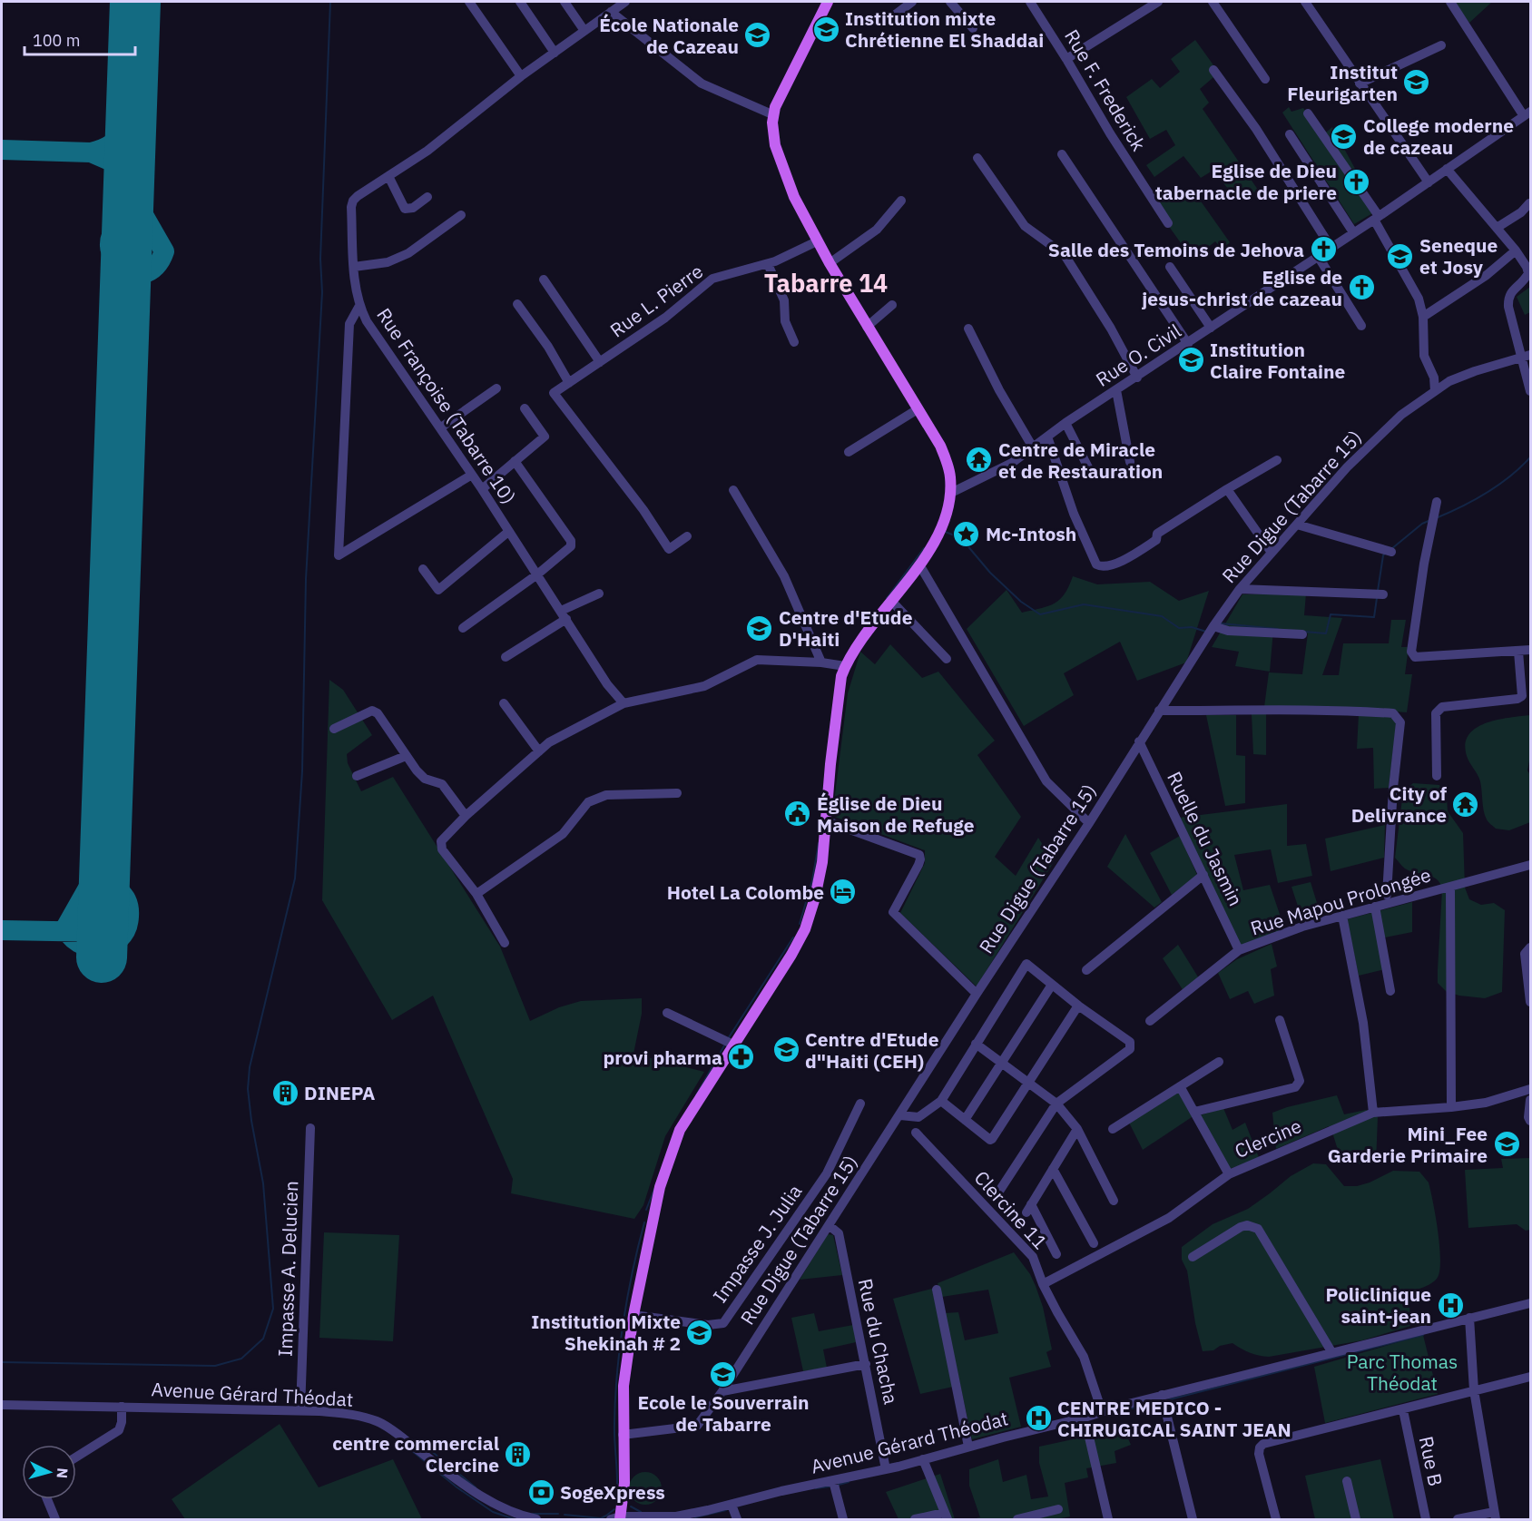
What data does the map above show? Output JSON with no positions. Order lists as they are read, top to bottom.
{
  "streets": {
    "street": [
      "Rue F. Frederick",
      "Rue L. Pierre",
      "Rue O. Civil",
      "Rue Françoise (Tabarre 10)",
      "Rue Digue (Tabarre 15)",
      "Ruelle du Jasmin",
      "Rue Mapou Prolongée",
      "Clercine",
      "Clercine 11",
      "Impasse J. Julia",
      "Impasse A. Delucien",
      "Rue du Chacha",
      "Avenue Gérard Théodat",
      "Rue B"
    ]
  },
  "crossings": [
    ["Rue Digue (Tabarre 15)", "Ruelle du Jasmin"],
    ["Rue Digue (Tabarre 15)", "Rue du Chacha"],
    ["Ruelle du Jasmin", "Rue Mapou Prolongée"],
    ["Clercine", "Clercine 11"],
    ["Clercine 11", "Avenue Gérard Théodat"],
    ["Impasse A. Delucien", "Avenue Gérard Théodat"],
    ["Rue du Chacha", "Avenue Gérard Théodat"]
  ],
  "districts": ["Tabarre 14"],
  "parks": ["Parc Thomas Théodat"],
  "places": {
    "school or university": [
      "Institution mixte Chrétienne El Shaddai",
      "École Nationale de Cazeau",
      "Institut Fleurigarten",
      "College moderne de cazeau",
      "Seneque et Josy",
      "Institution Claire Fontaine",
      "Centre d'Etude D'Haiti",
      "Centre d'Etude d\"Haiti (CEH)",
      "Mini_Fee Garderie Primaire",
      "Institution Mixte Shekinah # 2",
      "Ecole le Souverrain de Tabarre"
    ],
    "church": ["Eglise de Dieu tabernacle de priere", "Salle des Temoins de Jehova", "Eglise de jesus-christ de cazeau"],
    "temple": ["Centre de Miracle et de Restauration", "City of Delivrance"],
    "place": ["Mc-Intosh"],
    "public building": ["Église de Dieu Maison de Refuge"],
    "hotel": ["Hotel La Colombe"],
    "pharmacy": ["provi pharma"],
    "building": ["DINEPA", "centre commercial Clercine"],
    "hospital": ["Policlinique saint-jean", "CENTRE MEDICO - CHIRUGICAL SAINT JEAN"],
    "bank": ["SogeXpress"]
  },
  "scale_bar": "100 m",
  "north": "right"
}
